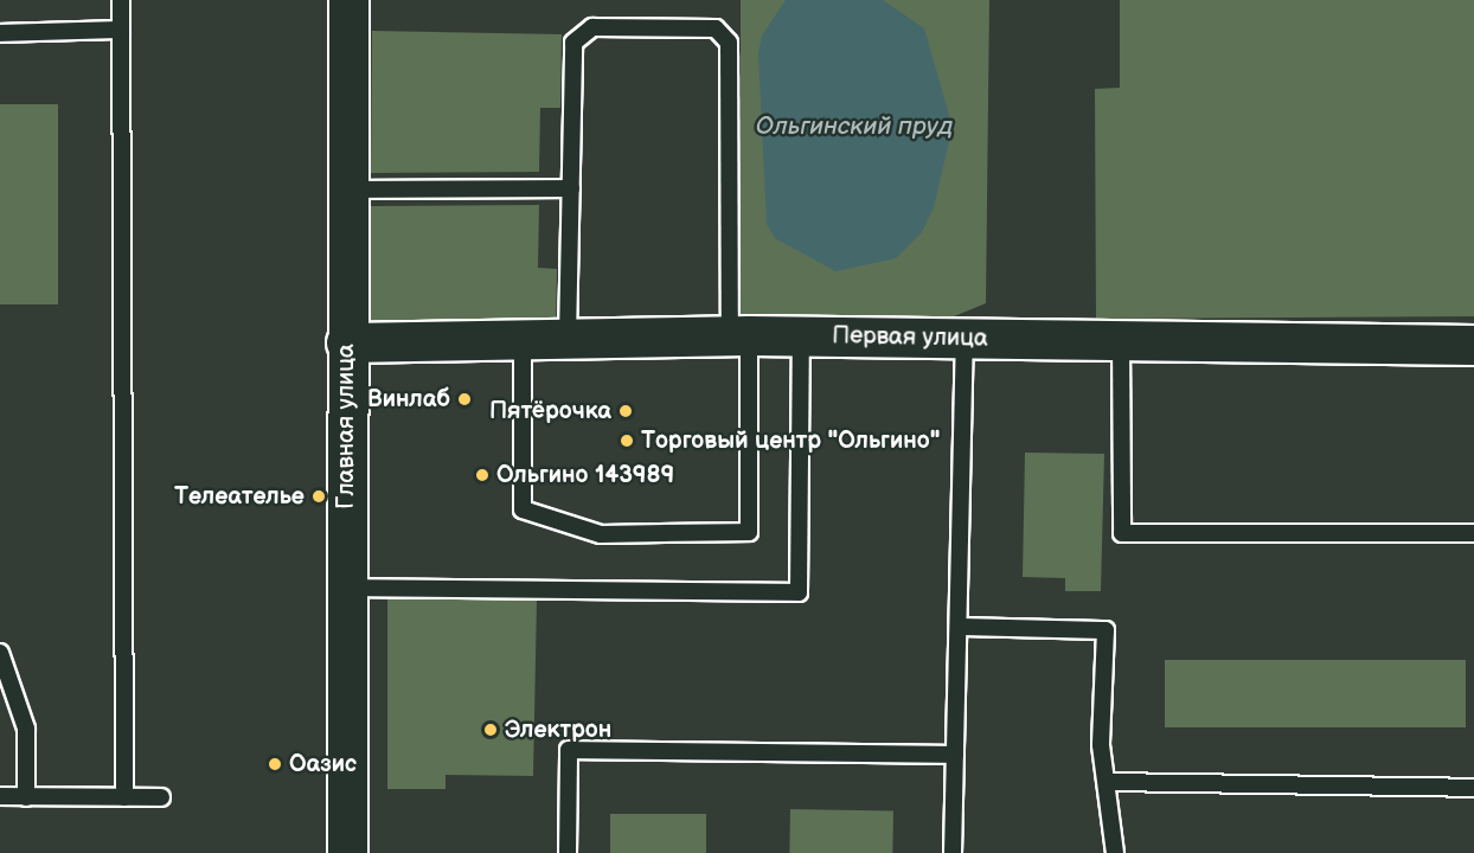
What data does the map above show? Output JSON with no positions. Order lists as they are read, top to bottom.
{
  "streets": {
    "street": ["Первая улица", "Главная улица"]
  },
  "crossings": [
    ["Первая улица", "Главная улица"]
  ],
  "water": ["Ольгинский пруд"],
  "places": [
    "Винлаб",
    "Пятёрочка",
    "Торговый центр \"Ольгино\"",
    "Ольгино 143989",
    "Телеателье",
    "Электрон",
    "Оазис"
  ]
}
